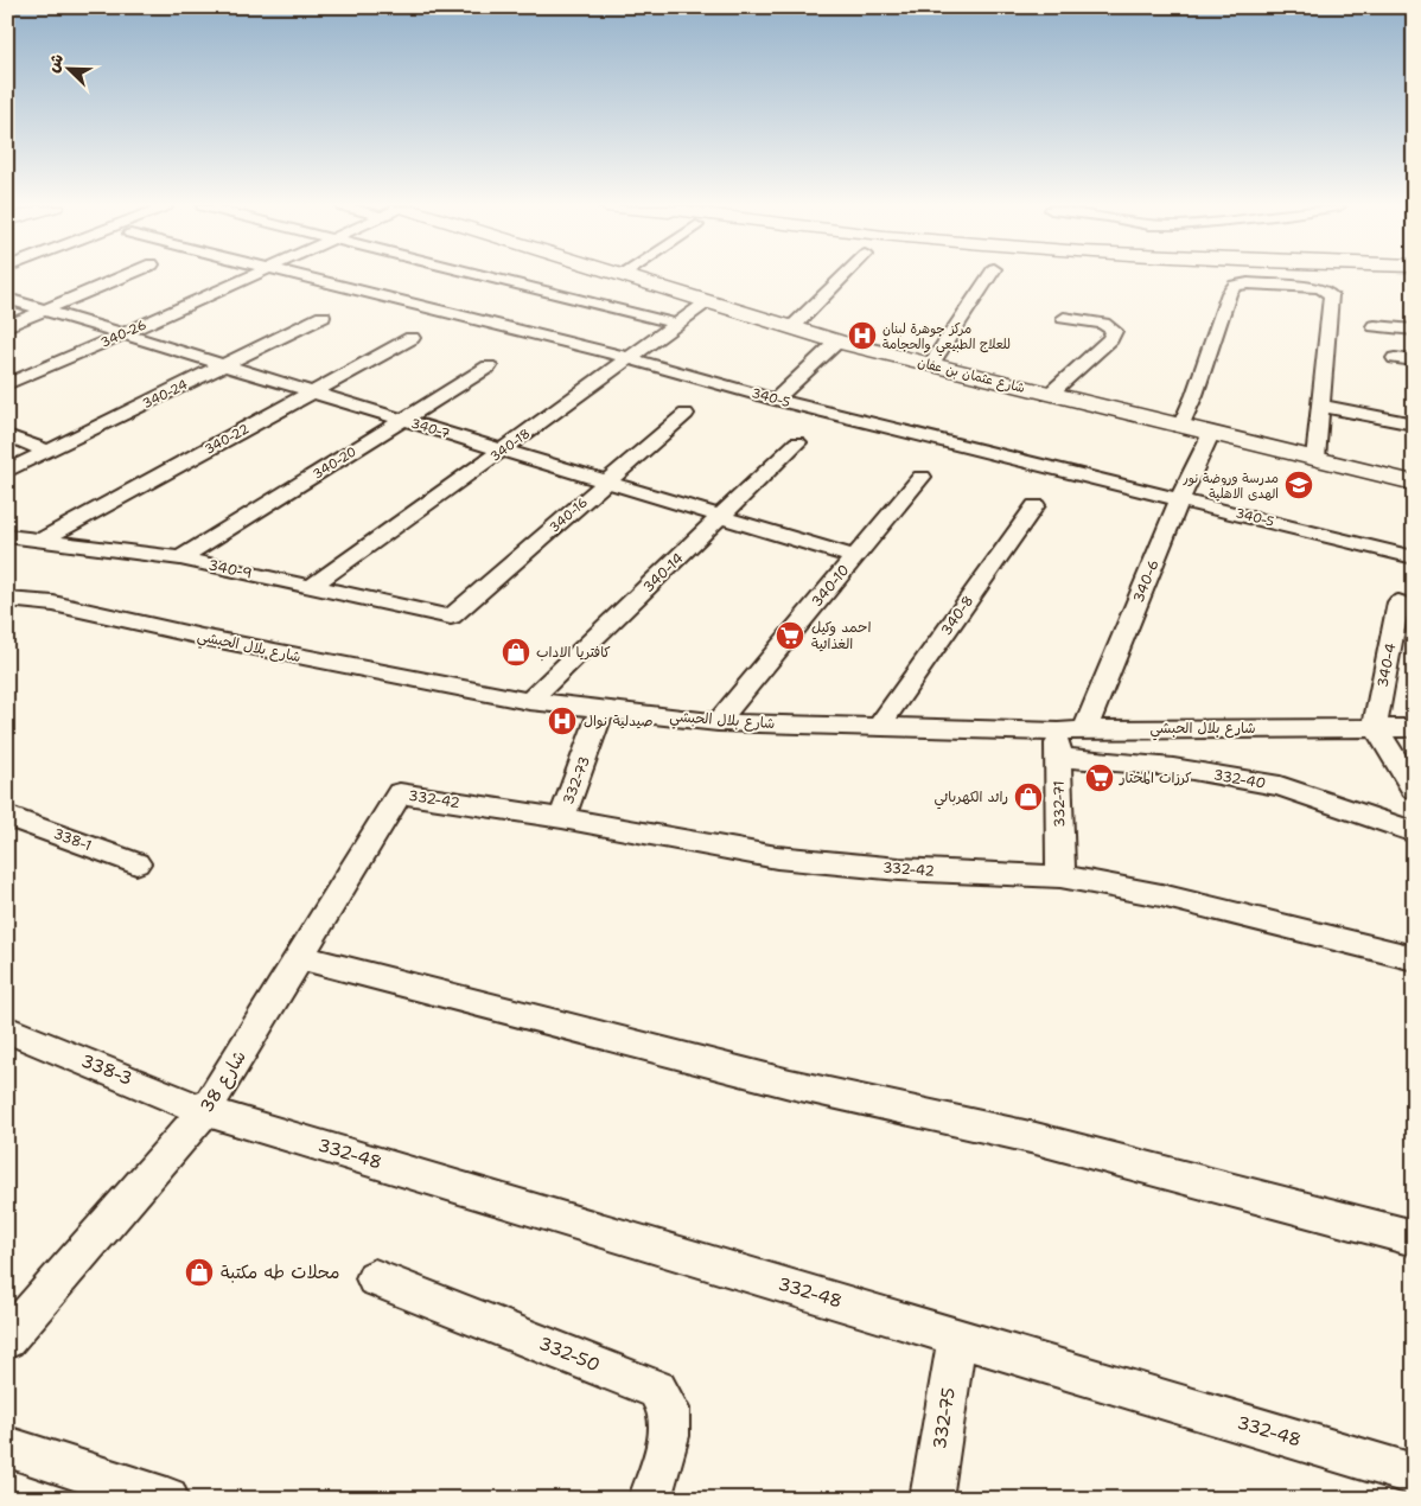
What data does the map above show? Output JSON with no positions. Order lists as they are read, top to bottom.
{
  "streets": {
    "main road": ["شارع عثمان بن عفان"],
    "street": [
      "340-26",
      "340-24",
      "340-5",
      "340-7",
      "340-22",
      "340-18",
      "340-20",
      "340-16",
      "340-9",
      "340-14",
      "340-6",
      "340-10",
      "340-8",
      "شارع بلال الحبشي",
      "340-4",
      "332-40",
      "332-73",
      "332-42",
      "332-71",
      "338-1",
      "338-3",
      "شارع 38",
      "332-48",
      "332-50",
      "332-75"
    ]
  },
  "crossings": [
    ["340-26", "340-7"],
    ["شارع عثمان بن عفان", "340-18"],
    ["شارع عثمان بن عفان", "340-6"],
    ["340-24", "340-7"],
    ["340-5", "340-18"],
    ["340-5", "340-6"],
    ["340-7", "340-22"],
    ["340-7", "340-18"],
    ["340-7", "340-20"],
    ["340-7", "340-16"],
    ["340-7", "340-14"],
    ["340-7", "340-10"],
    ["340-22", "340-9"],
    ["340-18", "340-9"],
    ["340-20", "340-9"],
    ["340-16", "340-9"],
    ["340-14", "شارع بلال الحبشي"],
    ["340-6", "شارع بلال الحبشي"],
    ["340-10", "شارع بلال الحبشي"],
    ["340-8", "شارع بلال الحبشي"],
    ["شارع بلال الحبشي", "340-4"],
    ["شارع بلال الحبشي", "332-73"],
    ["شارع بلال الحبشي", "332-71"],
    ["332-40", "332-71"],
    ["332-73", "332-42"],
    ["332-42", "332-71"],
    ["332-42", "شارع 38"],
    ["338-3", "شارع 38"],
    ["338-3", "332-48"],
    ["شارع 38", "332-48"],
    ["332-48", "332-75"]
  ],
  "places": {
    "hospital": ["مركز جوهرة لبنان للعلاج الطبيعي والحجامة", "صيدلية نوال"],
    "school or university": ["مدرسة وروضة نور الهدى الاهلية"],
    "supermarket": ["احمد وكيل الغذائية", "كرزات المختار"],
    "shop": ["كافتريا الاداب", "رائد الكهربائي", "محلات طه مكتبة"]
  },
  "north": "top left"
}
